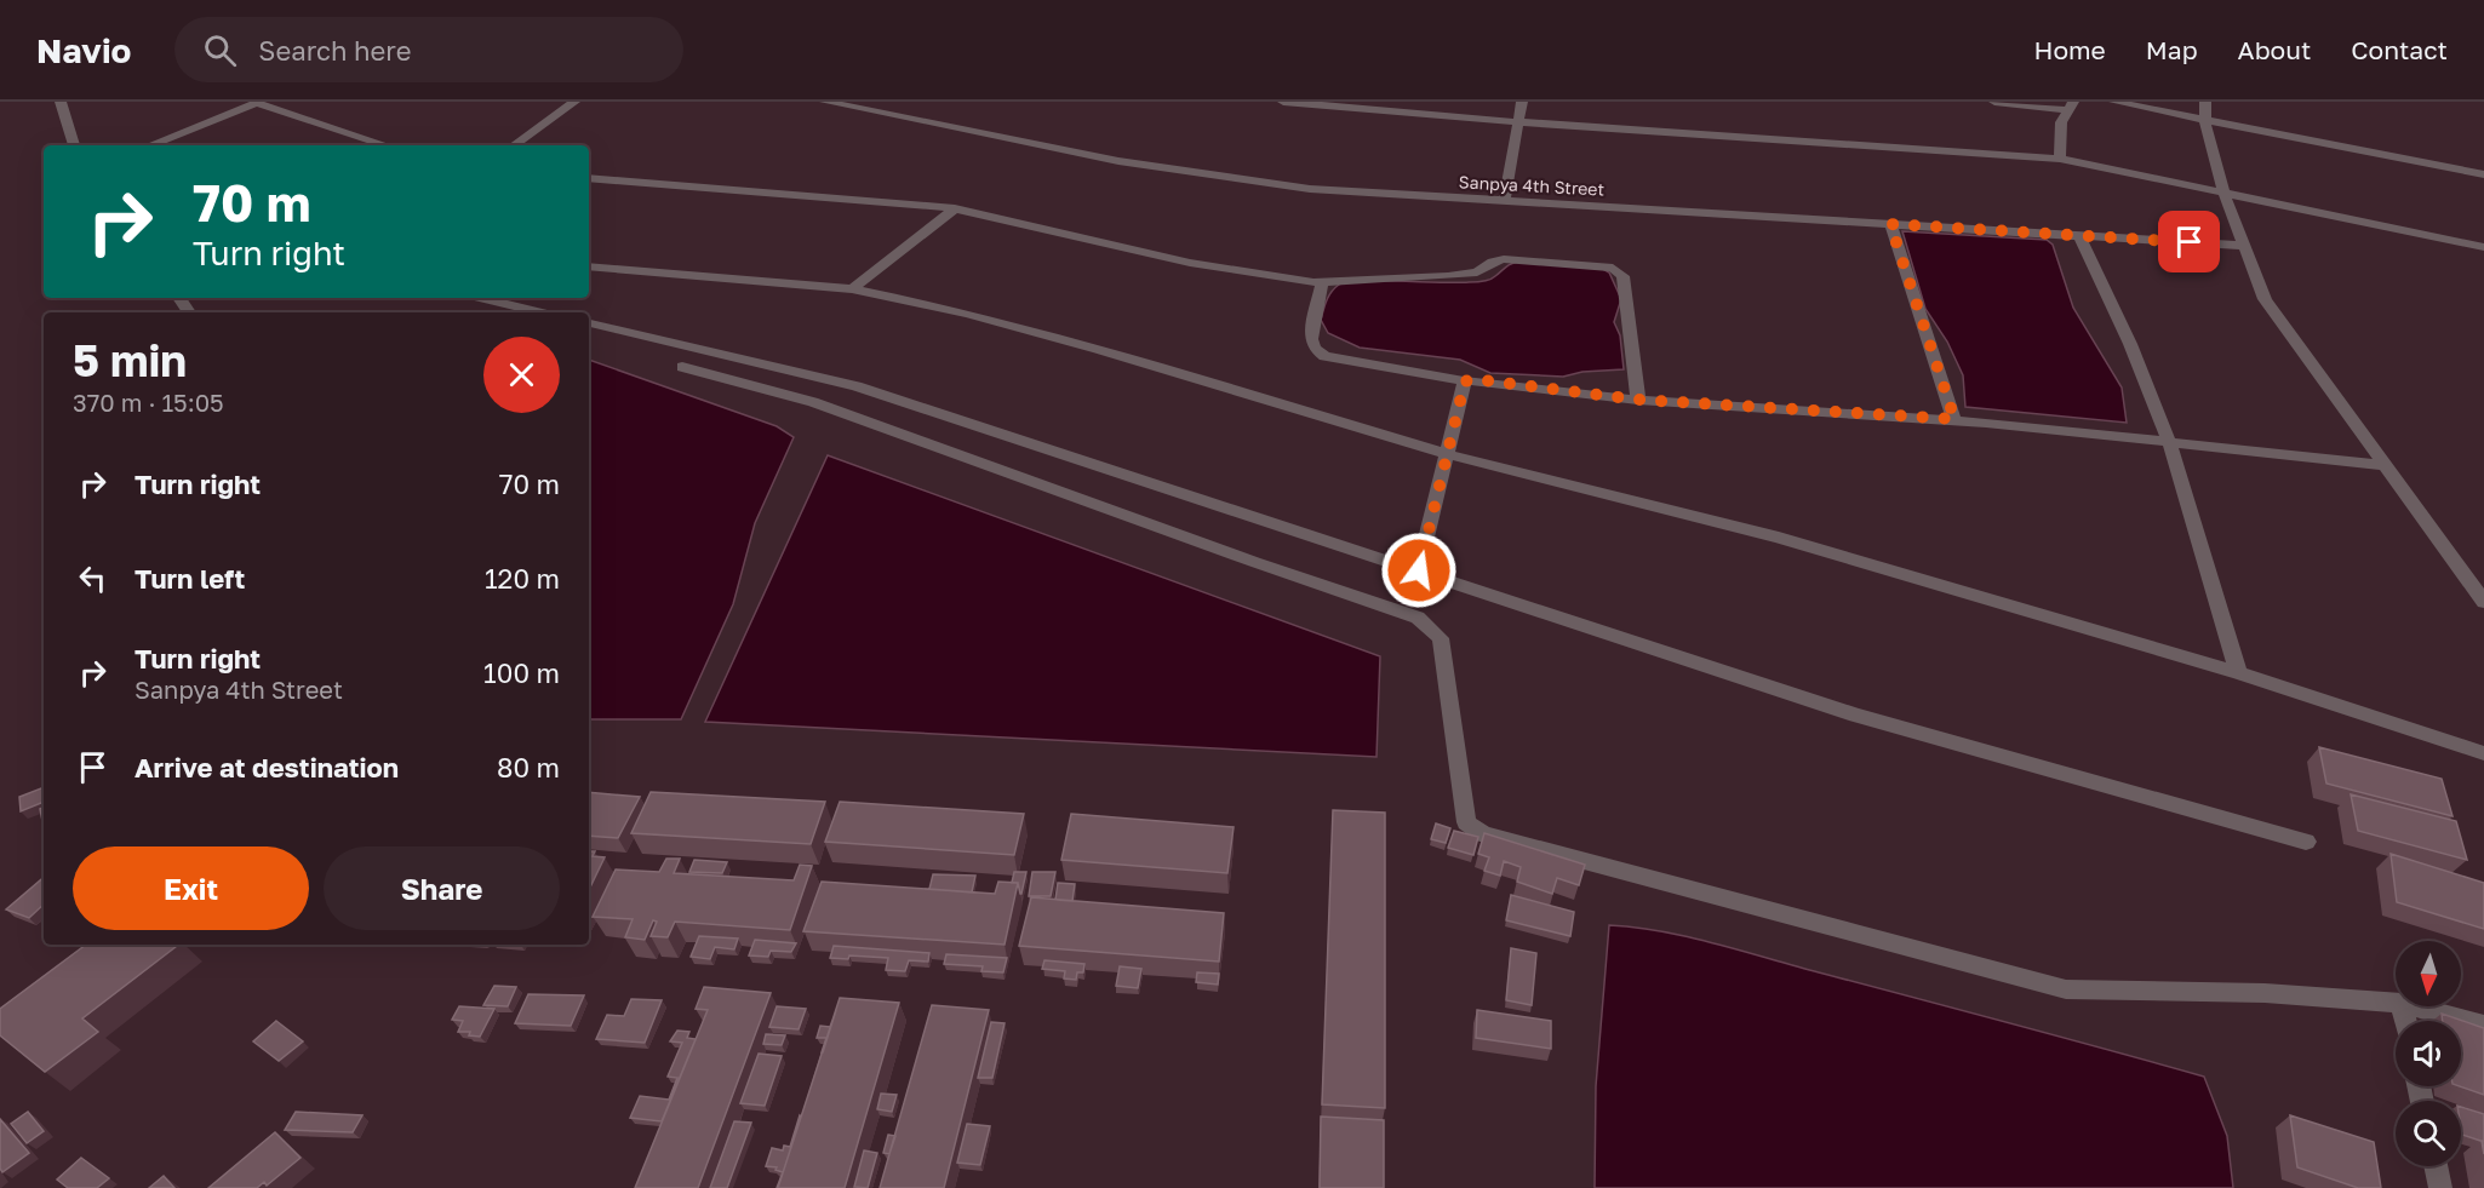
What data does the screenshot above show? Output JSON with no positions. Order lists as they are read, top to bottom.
{
  "streets": {
    "street": ["Sanpya 4th Street"]
  },
  "north": "bottom",
  "page": {
    "header": "Navio",
    "search": "Search here",
    "nav": [
      "Home",
      "Map",
      "About",
      "Contact"
    ],
    "turn": ["70 m", "Turn right"],
    "heading": ["5 min", "370 m · 15:05"],
    "list": [
      {
        "name": "Turn right",
        "value": "70 m"
      },
      {
        "name": "Turn left",
        "value": "120 m"
      },
      {
        "name": "Turn right",
        "note": "Sanpya 4th Street",
        "value": "100 m"
      },
      {
        "name": "Arrive at destination",
        "value": "80 m"
      }
    ],
    "buttons": ["Exit", "Share"]
  }
}
